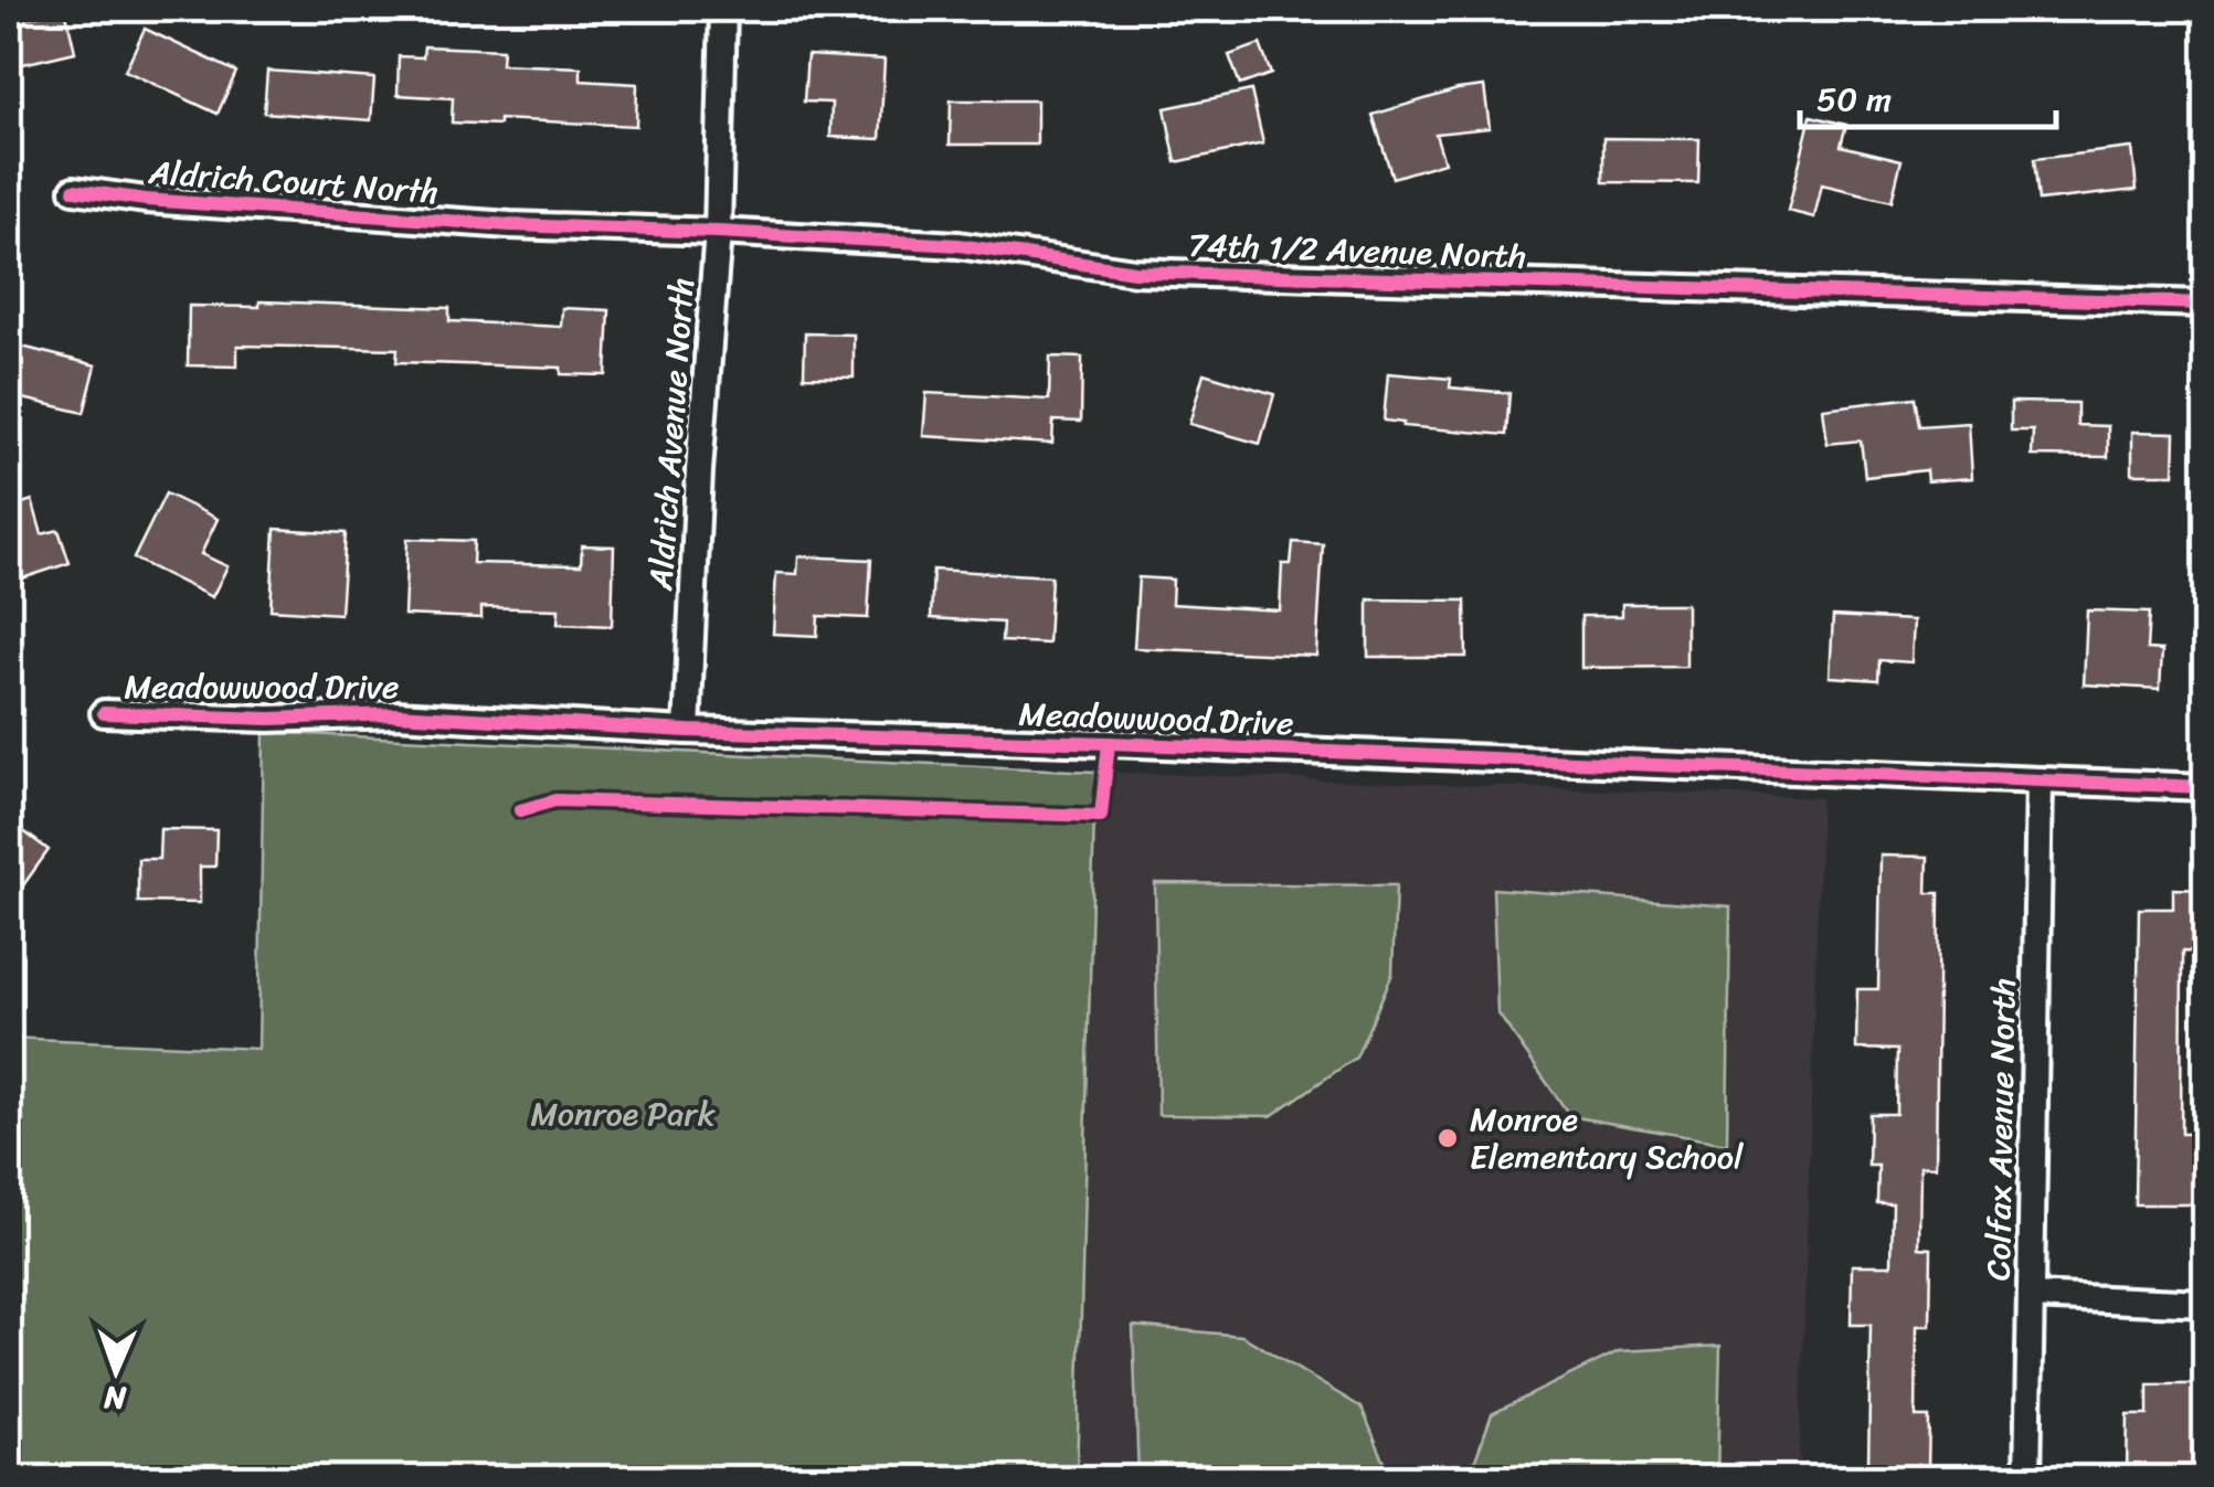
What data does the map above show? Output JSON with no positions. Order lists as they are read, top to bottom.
{
  "streets": {
    "street": [
      "Aldrich Court North",
      "74th 1/2 Avenue North",
      "Aldrich Avenue North",
      "Meadowwood Drive",
      "Colfax Avenue North"
    ]
  },
  "crossings": [
    ["Aldrich Court North", "74th 1/2 Avenue North"],
    ["74th 1/2 Avenue North", "Aldrich Avenue North"],
    ["Aldrich Avenue North", "Meadowwood Drive"],
    ["Meadowwood Drive", "Colfax Avenue North"]
  ],
  "parks": ["Monroe Park"],
  "places": ["Monroe Elementary School"],
  "scale_bar": "50 m",
  "north": "bottom"
}
